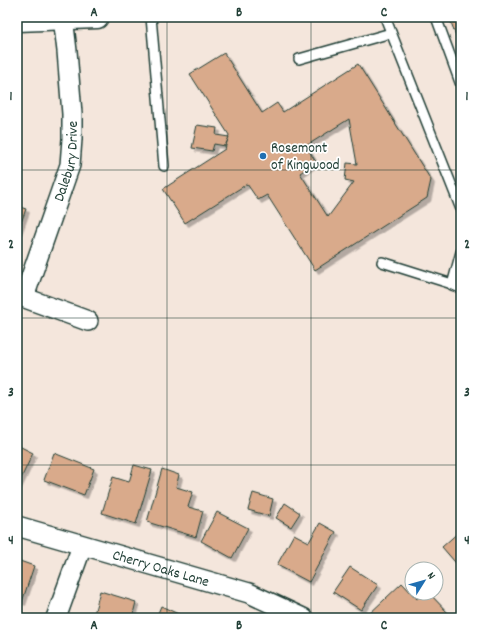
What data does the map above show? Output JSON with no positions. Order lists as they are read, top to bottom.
{
  "streets": {
    "street": ["Dalebury Drive", "Cherry Oaks Lane"]
  },
  "places": ["Rosemont of Kingwood"],
  "north": "top right",
  "grid": {
    "columns": ["A", "B", "C"],
    "rows": [
      "1",
      "2",
      "3",
      "4"
    ]
  }
}
